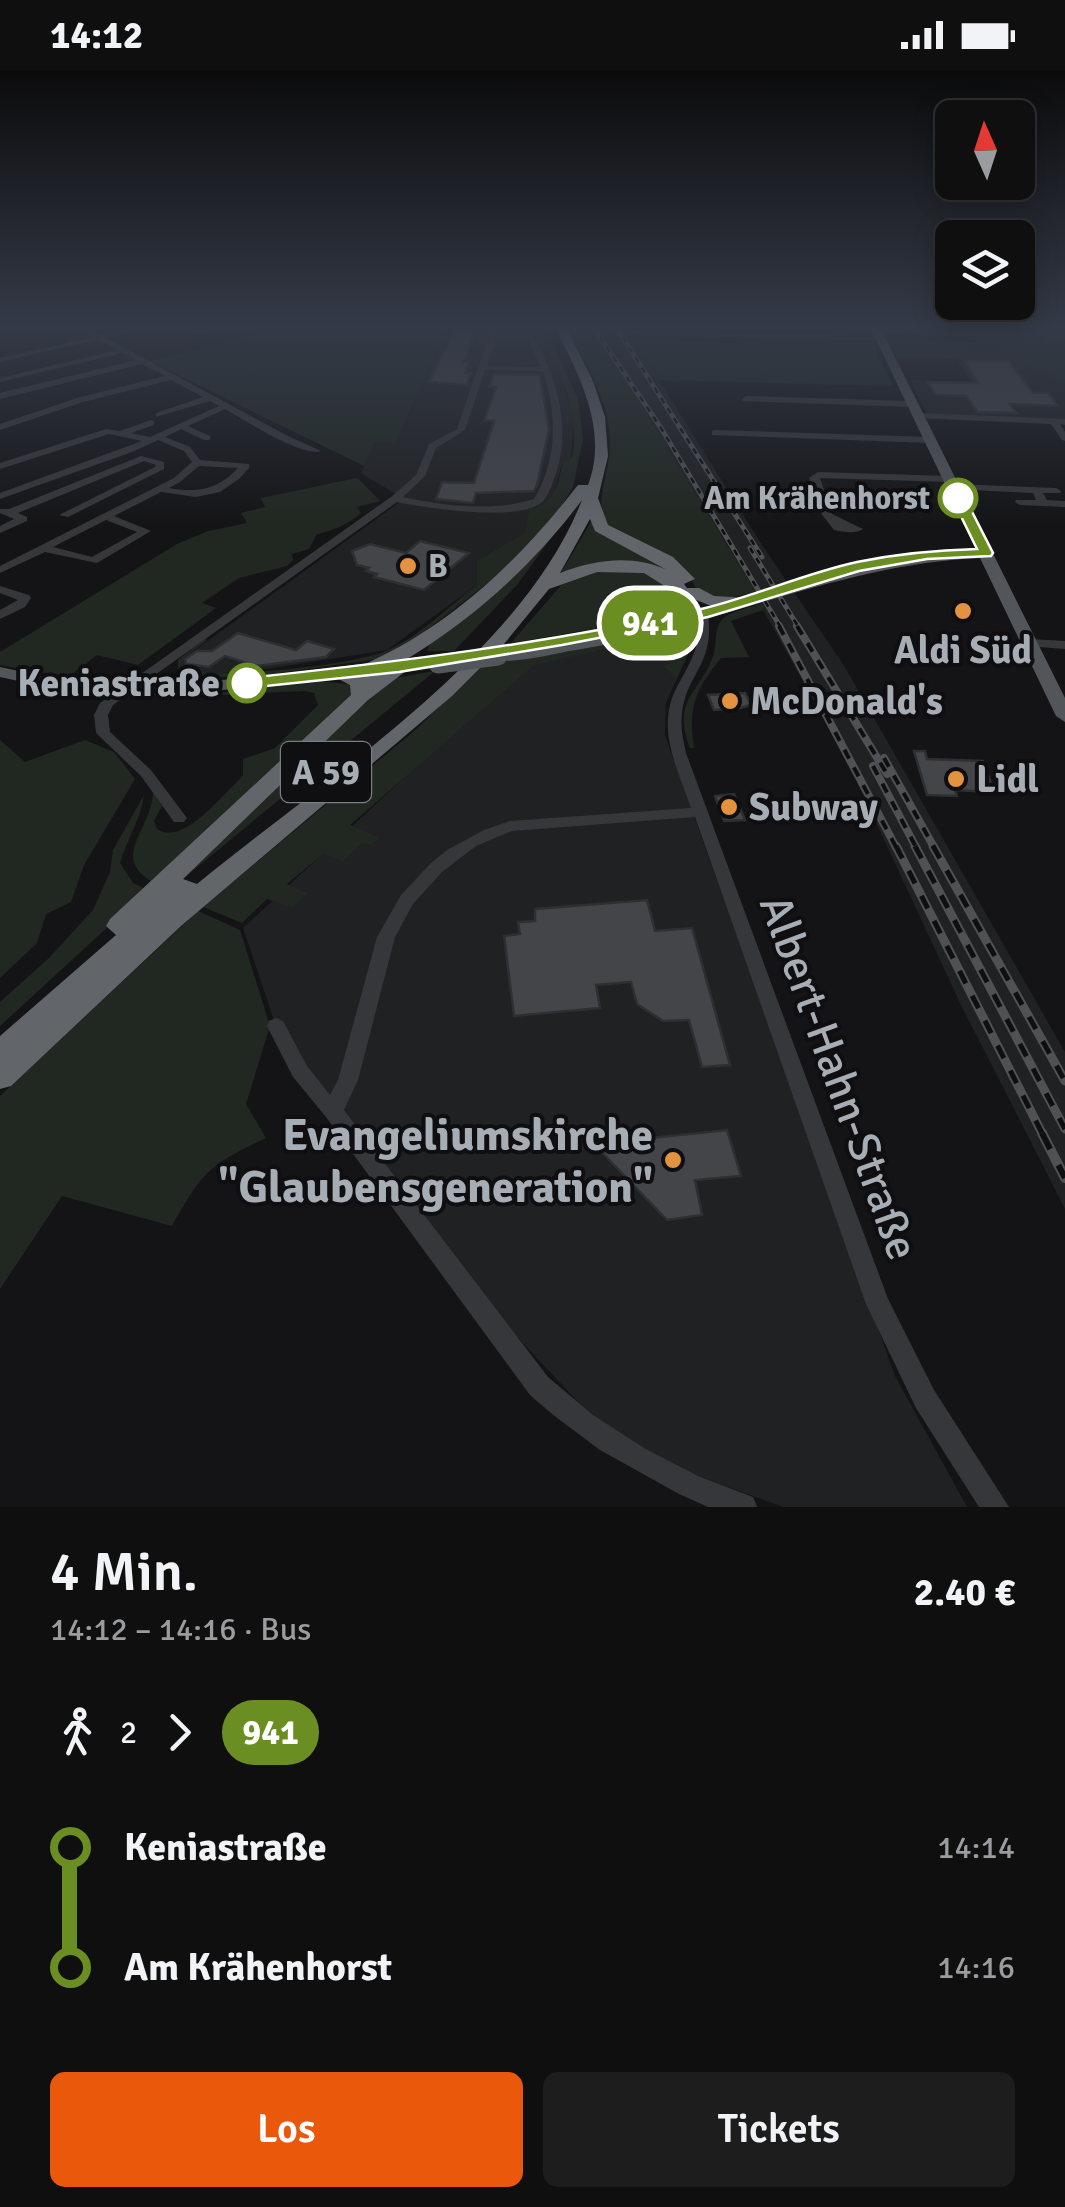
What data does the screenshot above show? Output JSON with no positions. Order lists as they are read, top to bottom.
{
  "streets": {
    "highway": ["A 59"],
    "street": ["Albert-Hahn-Straße"]
  },
  "places": [
    "Am Krähenhorst",
    "B",
    "Aldi Süd",
    "Keniastraße",
    "McDonald's",
    "Lidl",
    "Subway",
    "Evangeliumskirche \"Glaubensgeneration\""
  ],
  "lines": ["bus line 941"],
  "north": "top",
  "page": {
    "status": "14:12",
    "on_map": "941",
    "heading": ["4 Min.", "14:12 – 14:16 · Bus", "2.40 €"],
    "legs": ["2", "941"],
    "list": [
      {
        "name": "Keniastraße",
        "value": "14:14"
      },
      {
        "name": "Am Krähenhorst",
        "value": "14:16"
      }
    ],
    "buttons": ["Los", "Tickets"]
  }
}
